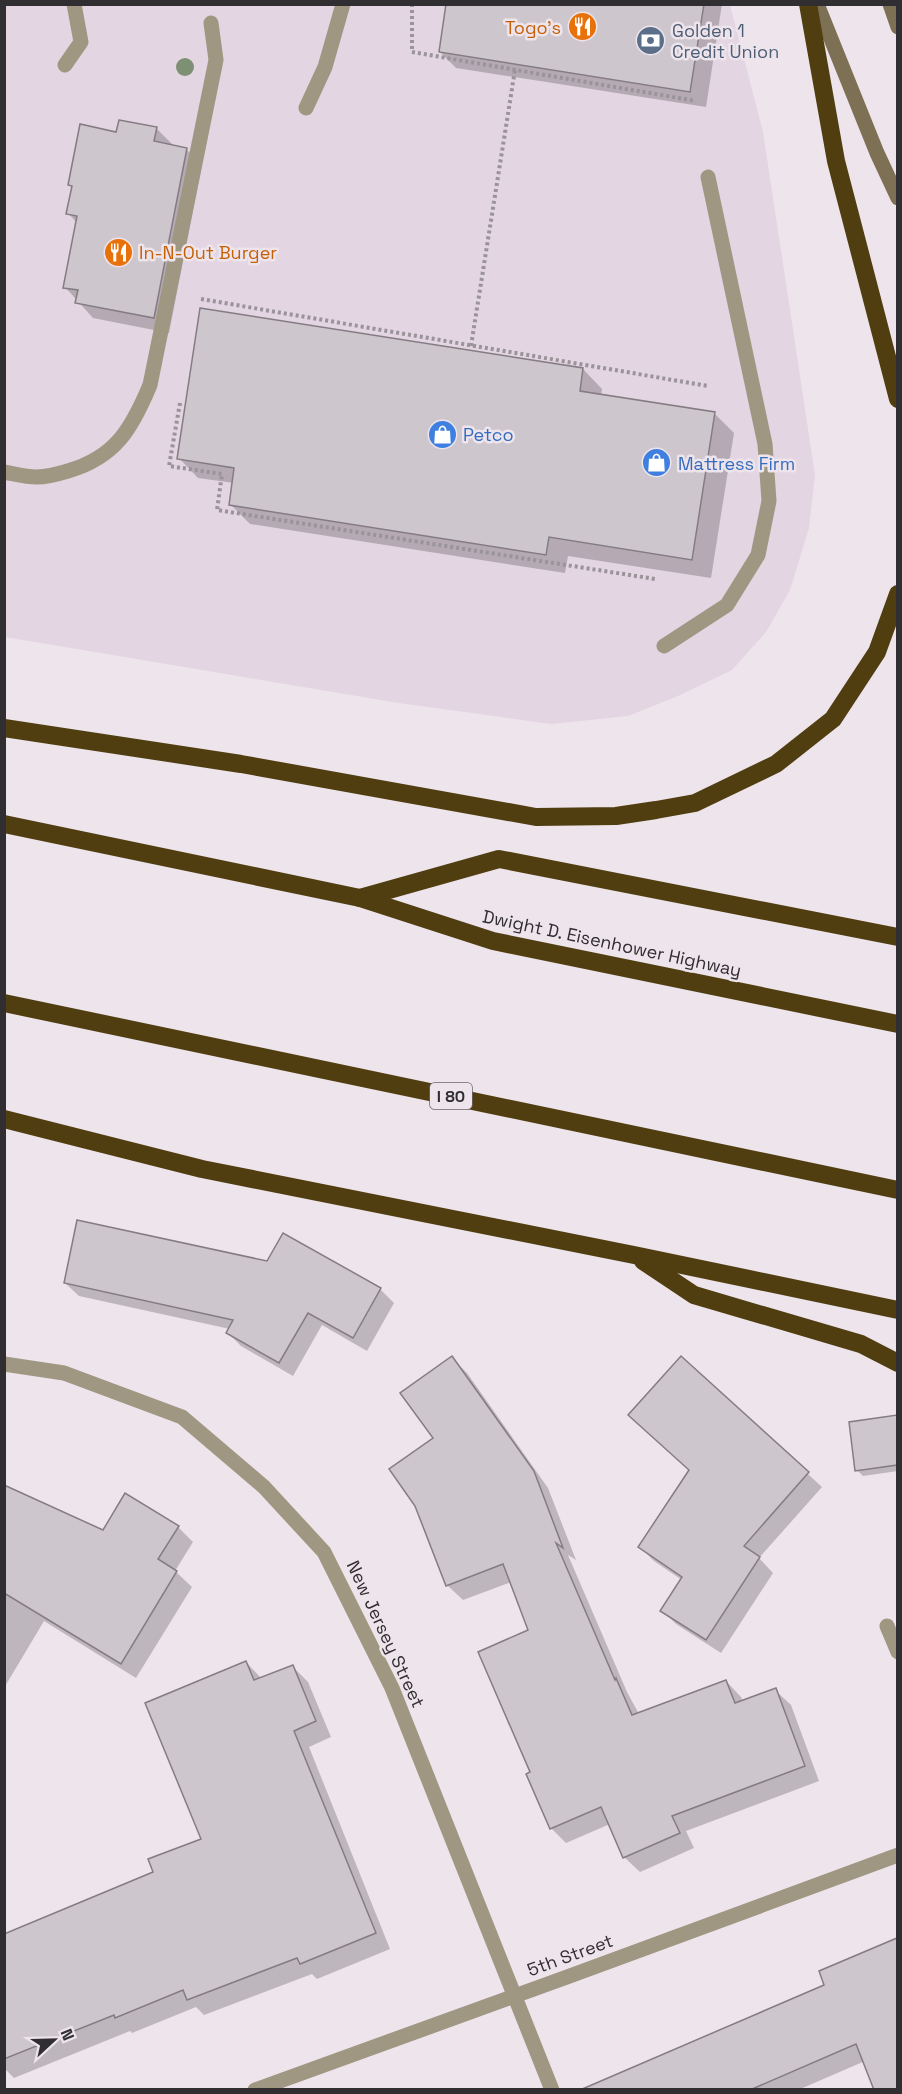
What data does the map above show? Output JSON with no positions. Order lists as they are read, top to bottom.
{
  "streets": {
    "highway": ["Dwight D. Eisenhower Highway", "I 80"],
    "street": ["New Jersey Street", "5th Street"]
  },
  "crossings": [
    ["New Jersey Street", "5th Street"]
  ],
  "places": {
    "restaurant": ["Togo's", "In-N-Out Burger"],
    "bank": ["Golden 1 Credit Union"],
    "shop": ["Petco", "Mattress Firm"]
  },
  "north": "right"
}
